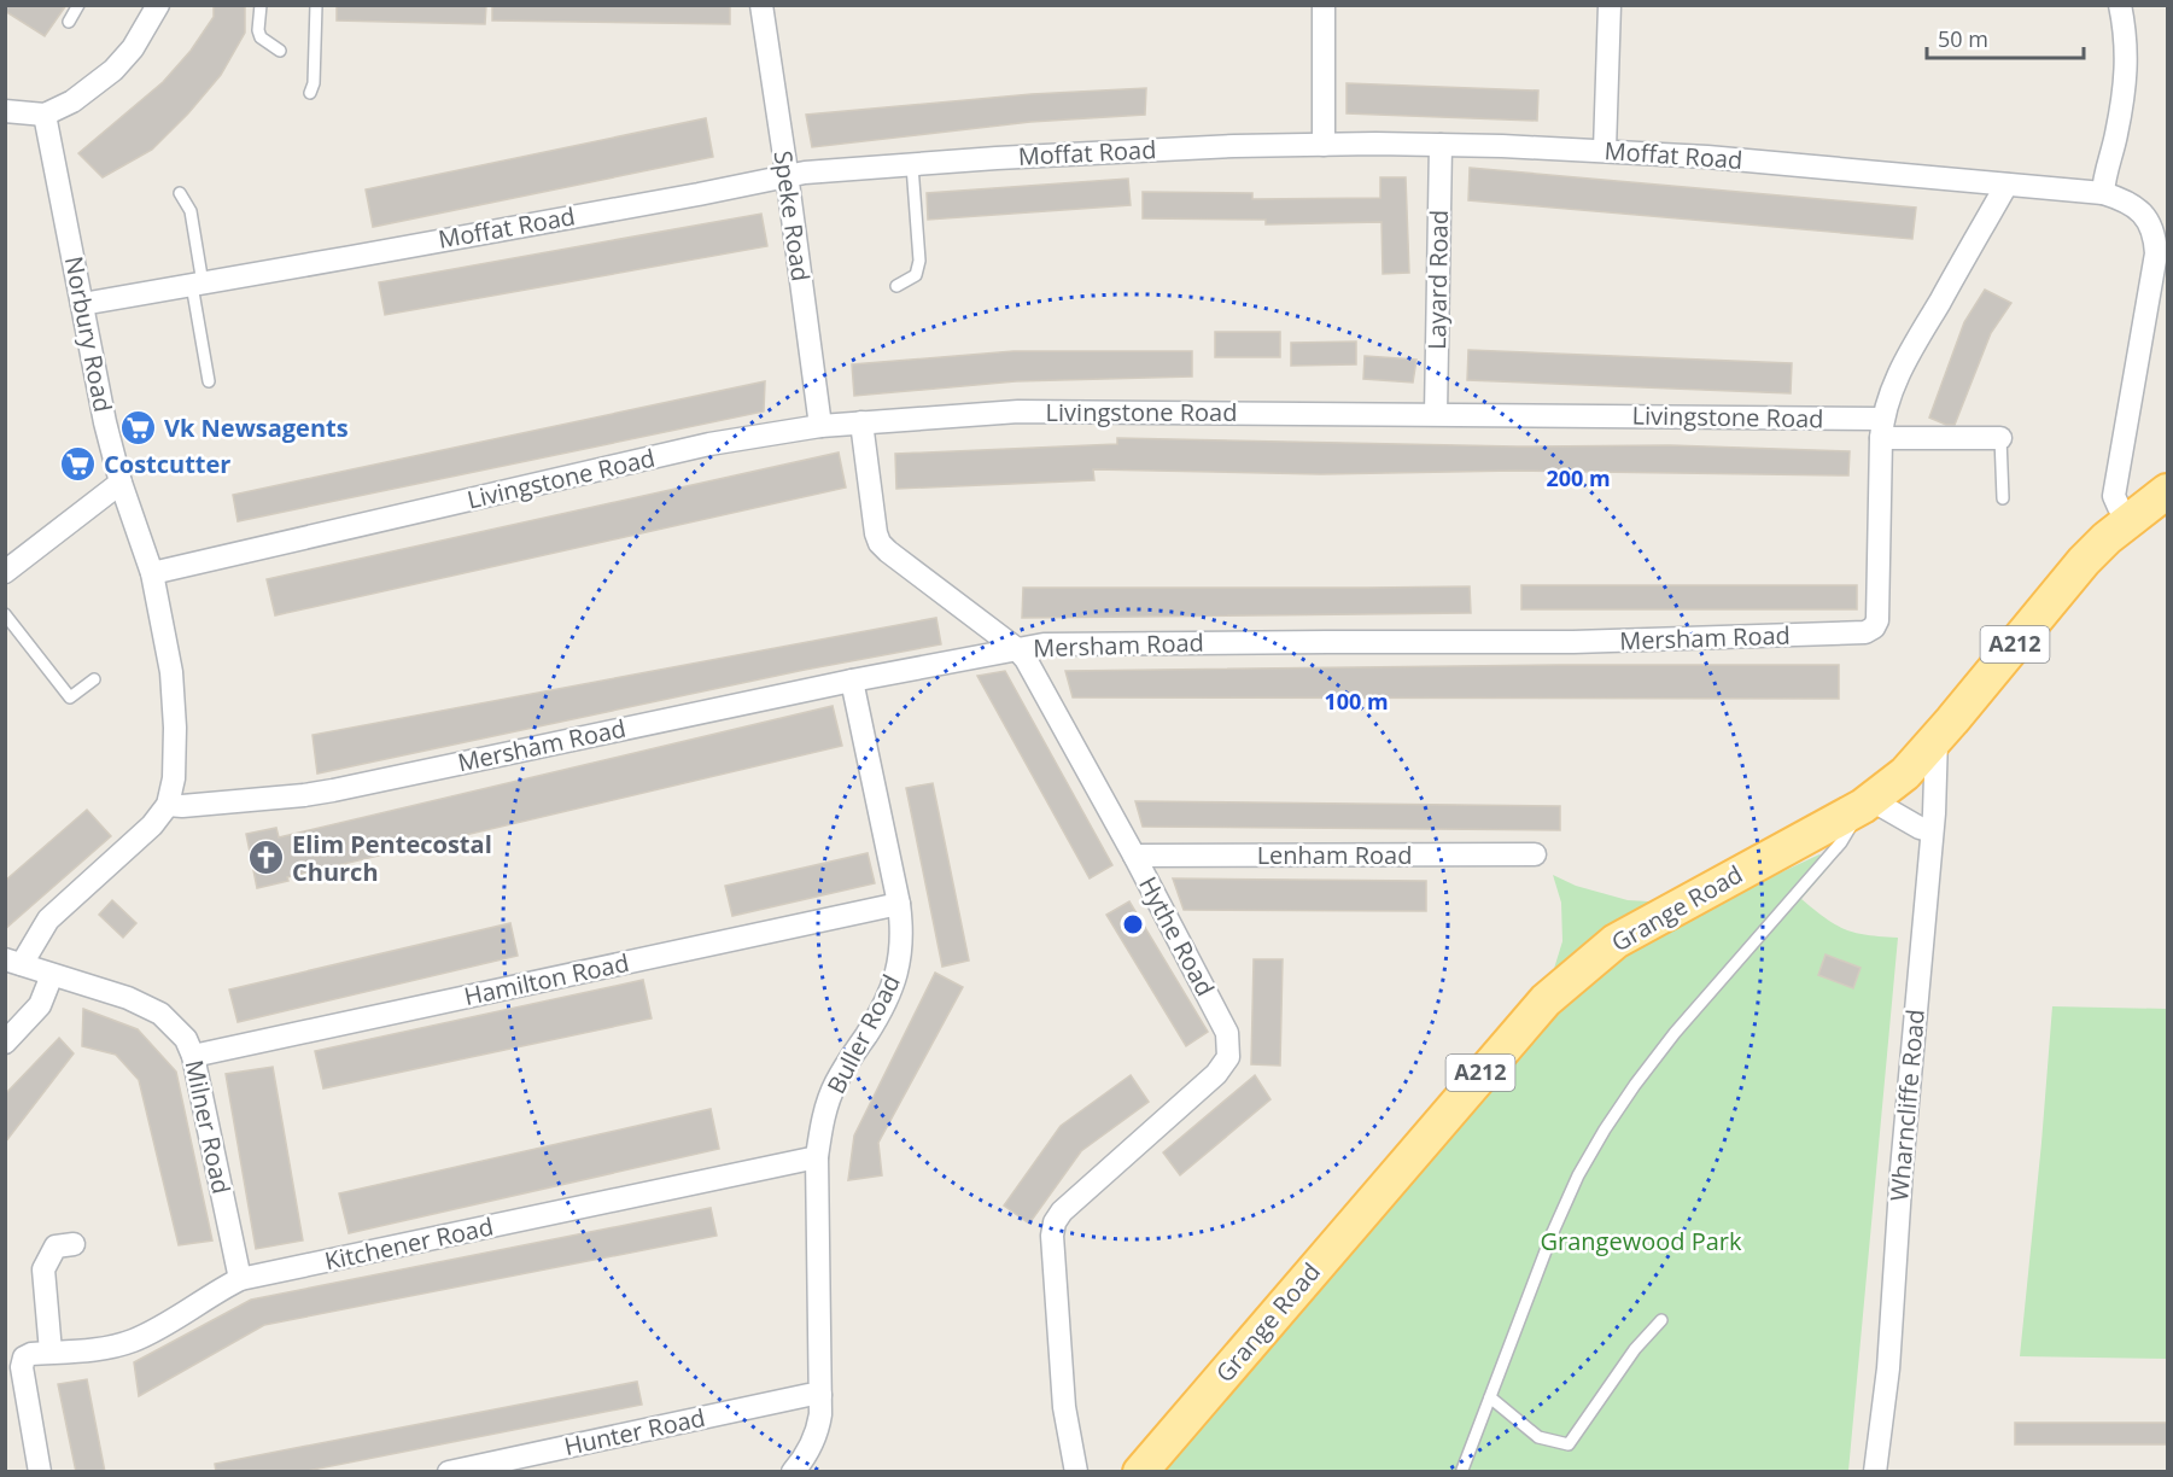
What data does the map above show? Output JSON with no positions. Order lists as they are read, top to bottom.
{
  "streets": {
    "main road": ["A212", "Grange Road"],
    "street": [
      "Moffat Road",
      "Speke Road",
      "Layard Road",
      "Norbury Road",
      "Livingstone Road",
      "Mersham Road",
      "Lenham Road",
      "Hythe Road",
      "Hamilton Road",
      "Buller Road",
      "Wharncliffe Road",
      "Milner Road",
      "Kitchener Road",
      "Hunter Road"
    ]
  },
  "crossings": [
    ["Moffat Road", "Speke Road"],
    ["Moffat Road", "Layard Road"],
    ["Moffat Road", "Norbury Road"],
    ["Moffat Road", "Grange Road"],
    ["Speke Road", "Livingstone Road"],
    ["Layard Road", "Livingstone Road"],
    ["Norbury Road", "Livingstone Road"],
    ["Norbury Road", "Mersham Road"],
    ["Livingstone Road", "Mersham Road"],
    ["Livingstone Road", "Hythe Road"],
    ["Mersham Road", "Hythe Road"],
    ["Mersham Road", "Buller Road"],
    ["Lenham Road", "Hythe Road"],
    ["Grange Road", "Wharncliffe Road"],
    ["Hamilton Road", "Buller Road"],
    ["Hamilton Road", "Milner Road"],
    ["Buller Road", "Kitchener Road"],
    ["Buller Road", "Hunter Road"],
    ["Milner Road", "Kitchener Road"]
  ],
  "parks": ["Grangewood Park"],
  "places": {
    "supermarket": ["Vk Newsagents", "Costcutter"],
    "church": ["Elim Pentecostal Church"]
  },
  "scale_bar": "50 m",
  "rings": ["200 m", "100 m"]
}
